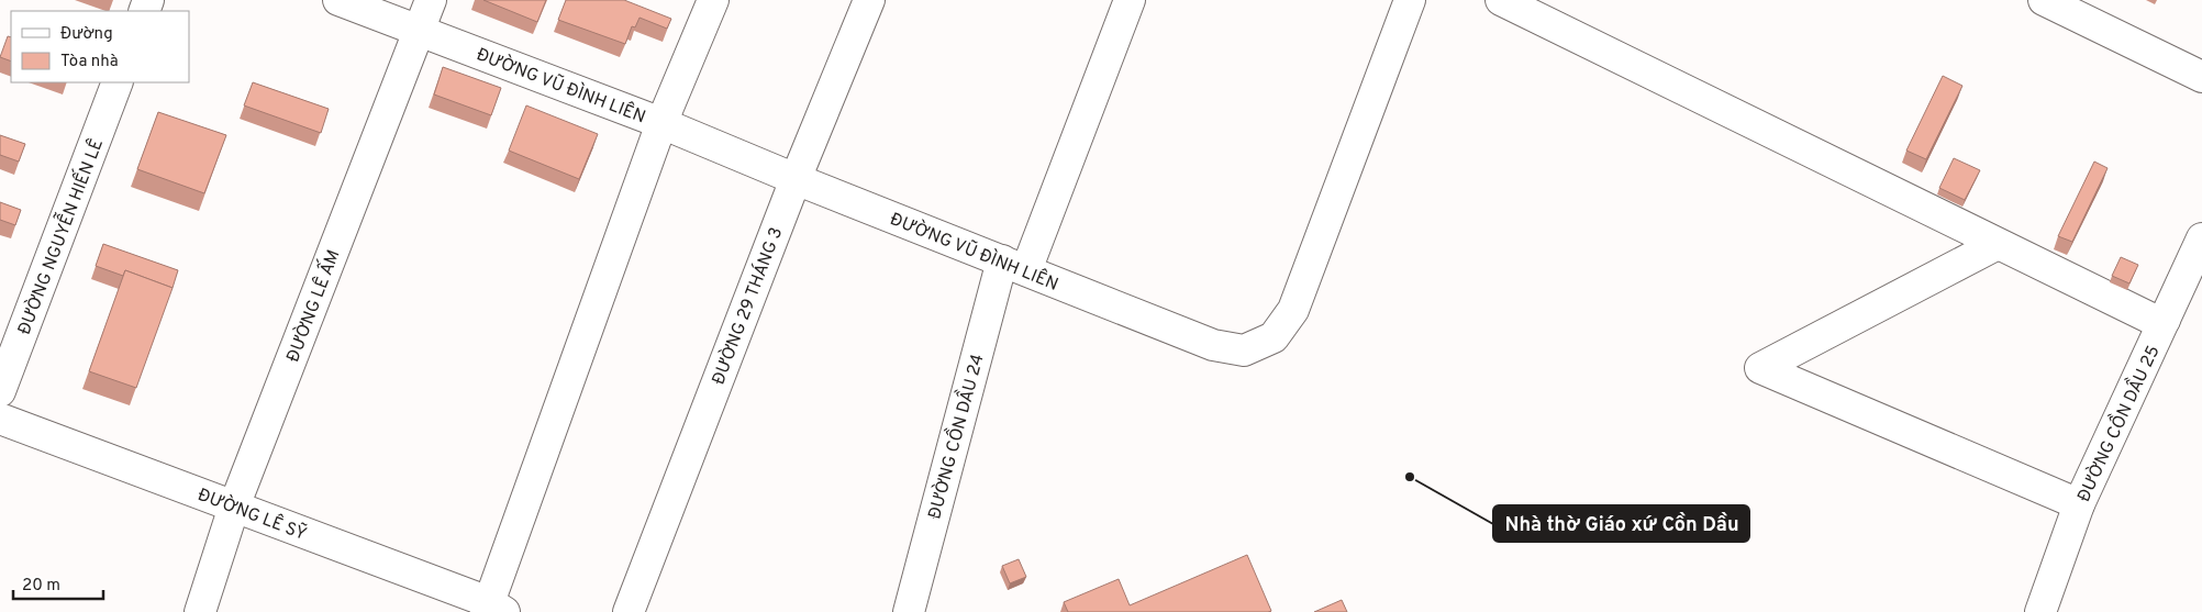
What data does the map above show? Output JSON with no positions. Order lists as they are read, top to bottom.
{
  "streets": {
    "street": [
      "ĐƯỜNG VŨ ĐÌNH LIÊN",
      "ĐƯỜNG NGUYỄN HIẾN LÊ",
      "ĐƯỜNG LÊ ẤM",
      "ĐƯỜNG 29 THÁNG 3",
      "ĐƯỜNG CỒN DẦU 25",
      "ĐƯỜNG CỒN DẦU 24",
      "ĐƯỜNG LÊ SỸ"
    ]
  },
  "crossings": [
    ["ĐƯỜNG VŨ ĐÌNH LIÊN", "ĐƯỜNG LÊ ẤM"],
    ["ĐƯỜNG VŨ ĐÌNH LIÊN", "ĐƯỜNG 29 THÁNG 3"],
    ["ĐƯỜNG VŨ ĐÌNH LIÊN", "ĐƯỜNG CỒN DẦU 24"],
    ["ĐƯỜNG LÊ ẤM", "ĐƯỜNG LÊ SỸ"]
  ],
  "places": ["Nhà thờ Giáo xứ Cồn Dầu"],
  "legend": ["Đường", "Tòa nhà"],
  "scale_bar": "20 m"
}
